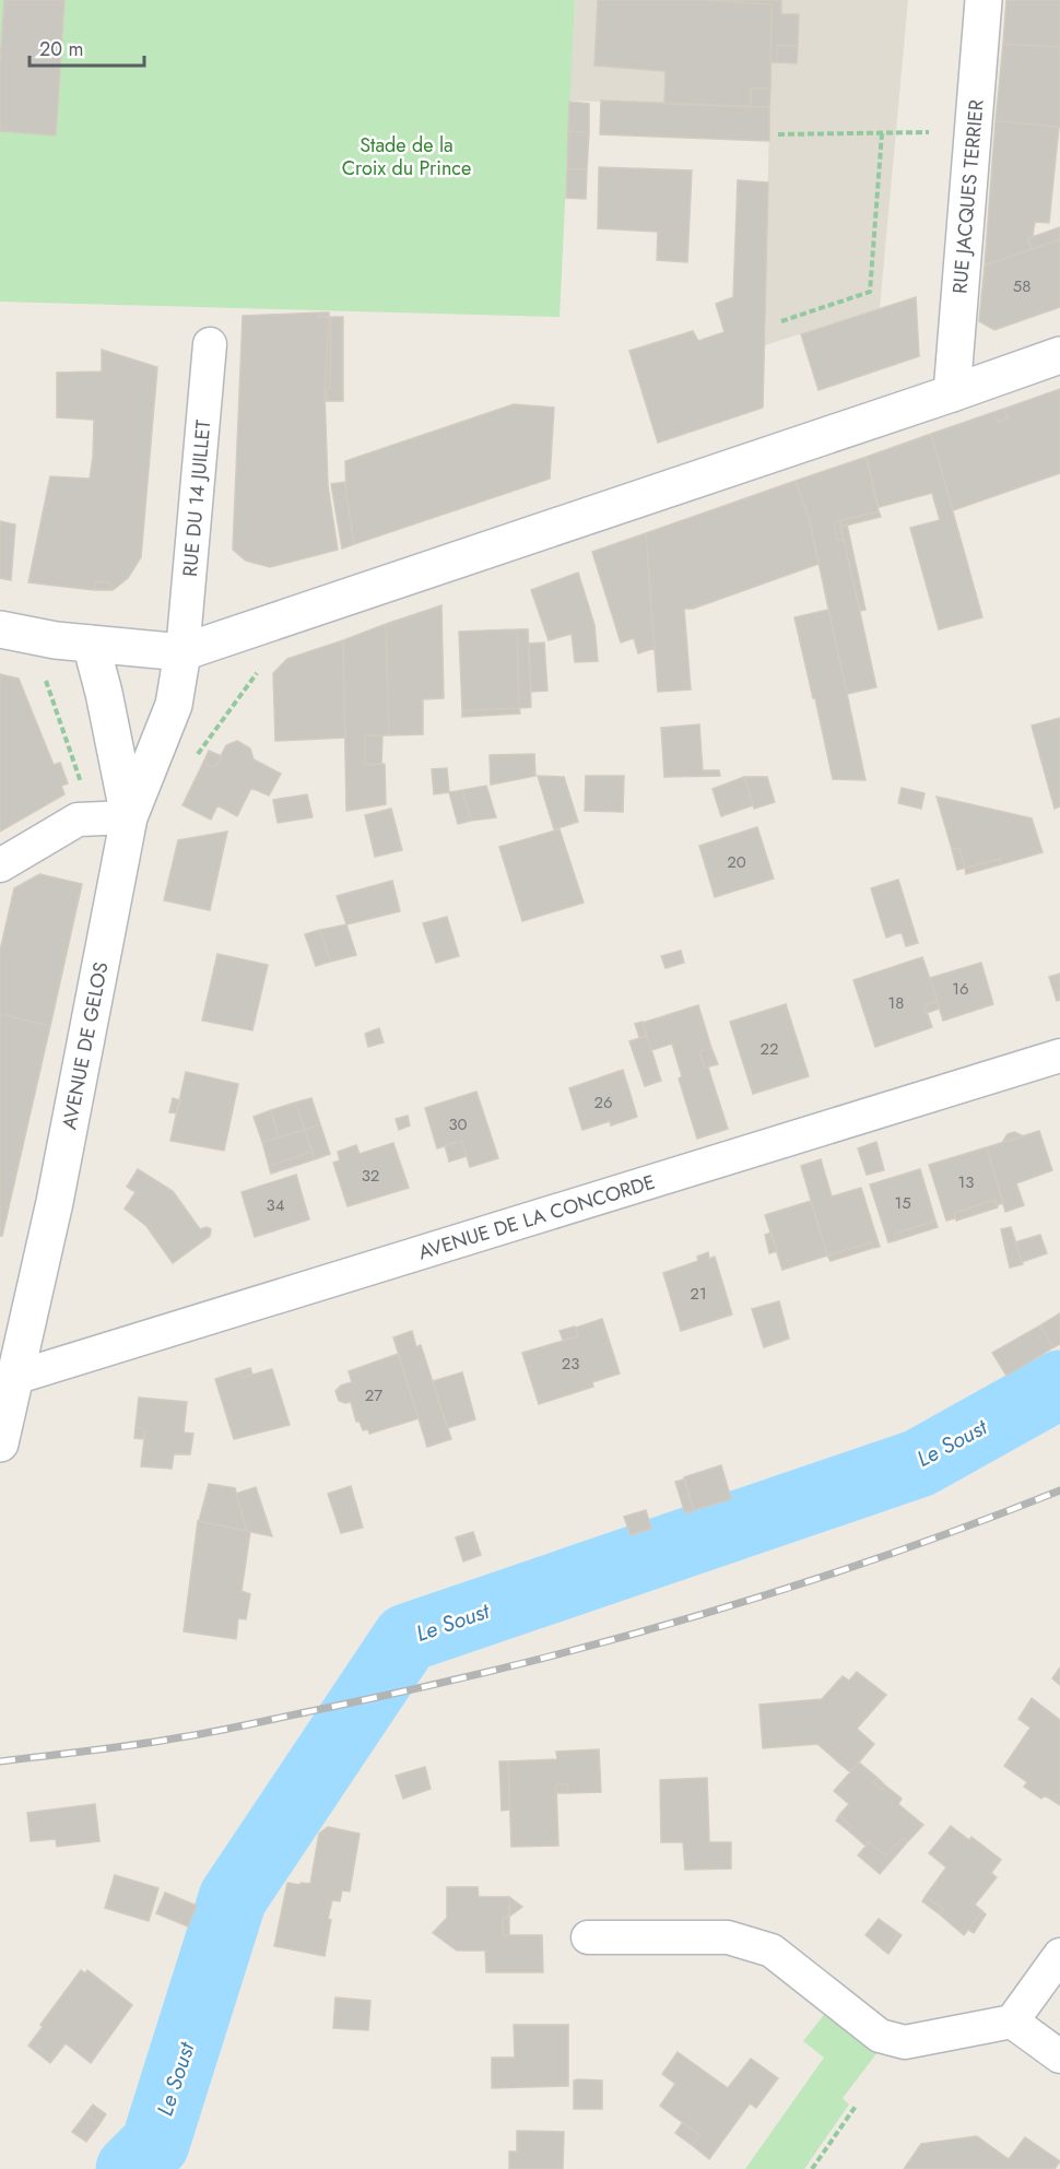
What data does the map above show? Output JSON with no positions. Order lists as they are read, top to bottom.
{
  "streets": {
    "street": [
      "RUE JACQUES TERRIER",
      "RUE DU 14 JUILLET",
      "AVENUE DE GELOS",
      "AVENUE DE LA CONCORDE"
    ]
  },
  "crossings": [
    ["RUE DU 14 JUILLET", "AVENUE DE GELOS"],
    ["AVENUE DE GELOS", "AVENUE DE LA CONCORDE"]
  ],
  "water": ["Le Soust"],
  "parks": ["Stade de la Croix du Prince"],
  "house_numbers": [
    "58",
    "20",
    "16",
    "18",
    "22",
    "26",
    "30",
    "32",
    "13",
    "15",
    "34",
    "21",
    "23",
    "27"
  ],
  "scale_bar": "20 m"
}
